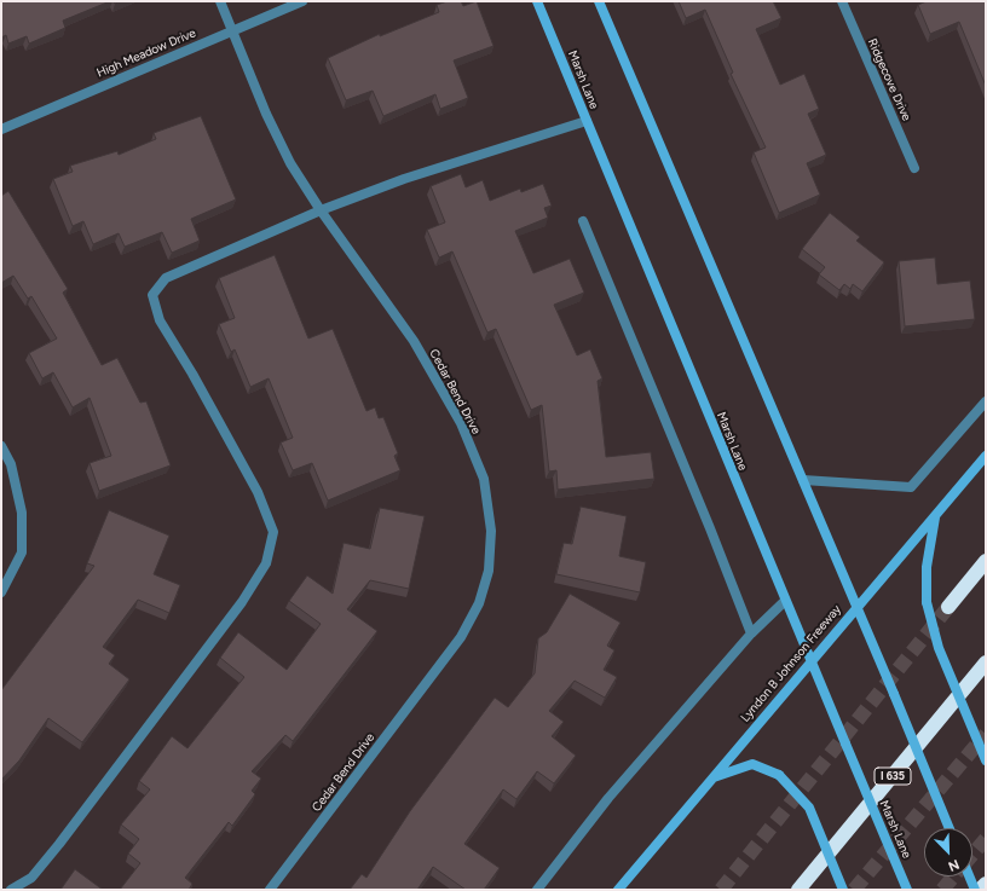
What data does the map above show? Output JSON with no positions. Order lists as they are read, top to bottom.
{
  "streets": {
    "highway": ["I 635"],
    "main road": ["Marsh Lane", "Lyndon B Johnson Freeway"],
    "street": ["High Meadow Drive", "Ridgecove Drive", "Cedar Bend Drive"]
  },
  "crossings": [
    ["High Meadow Drive", "Cedar Bend Drive"],
    ["Marsh Lane", "Lyndon B Johnson Freeway"]
  ],
  "north": "bottom right"
}
